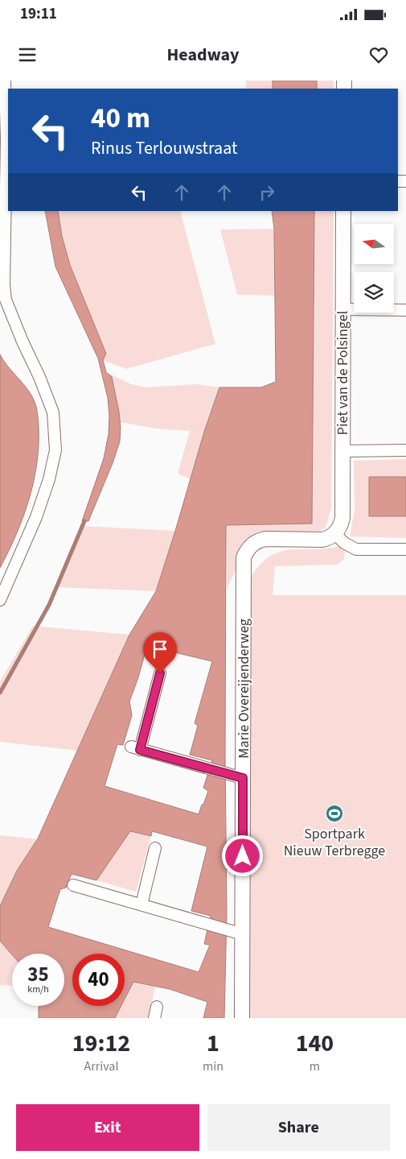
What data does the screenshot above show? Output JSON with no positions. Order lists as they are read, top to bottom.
{
  "streets": {
    "street": ["Piet van de Polsingel", "Marie Overeijenderweg"]
  },
  "crossings": [
    ["Piet van de Polsingel", "Marie Overeijenderweg"]
  ],
  "places": {
    "sports": ["Sportpark Nieuw Terbregge"]
  },
  "north": "left",
  "page": {
    "status": "19:11",
    "header": "Headway",
    "turn": ["40 m", "Rinus Terlouwstraat"],
    "speed": "35 km/h",
    "limit": "40",
    "eta": [
      "19:12",
      "Arrival",
      "1",
      "min",
      "140",
      "m"
    ],
    "buttons": ["Exit", "Share"]
  }
}
